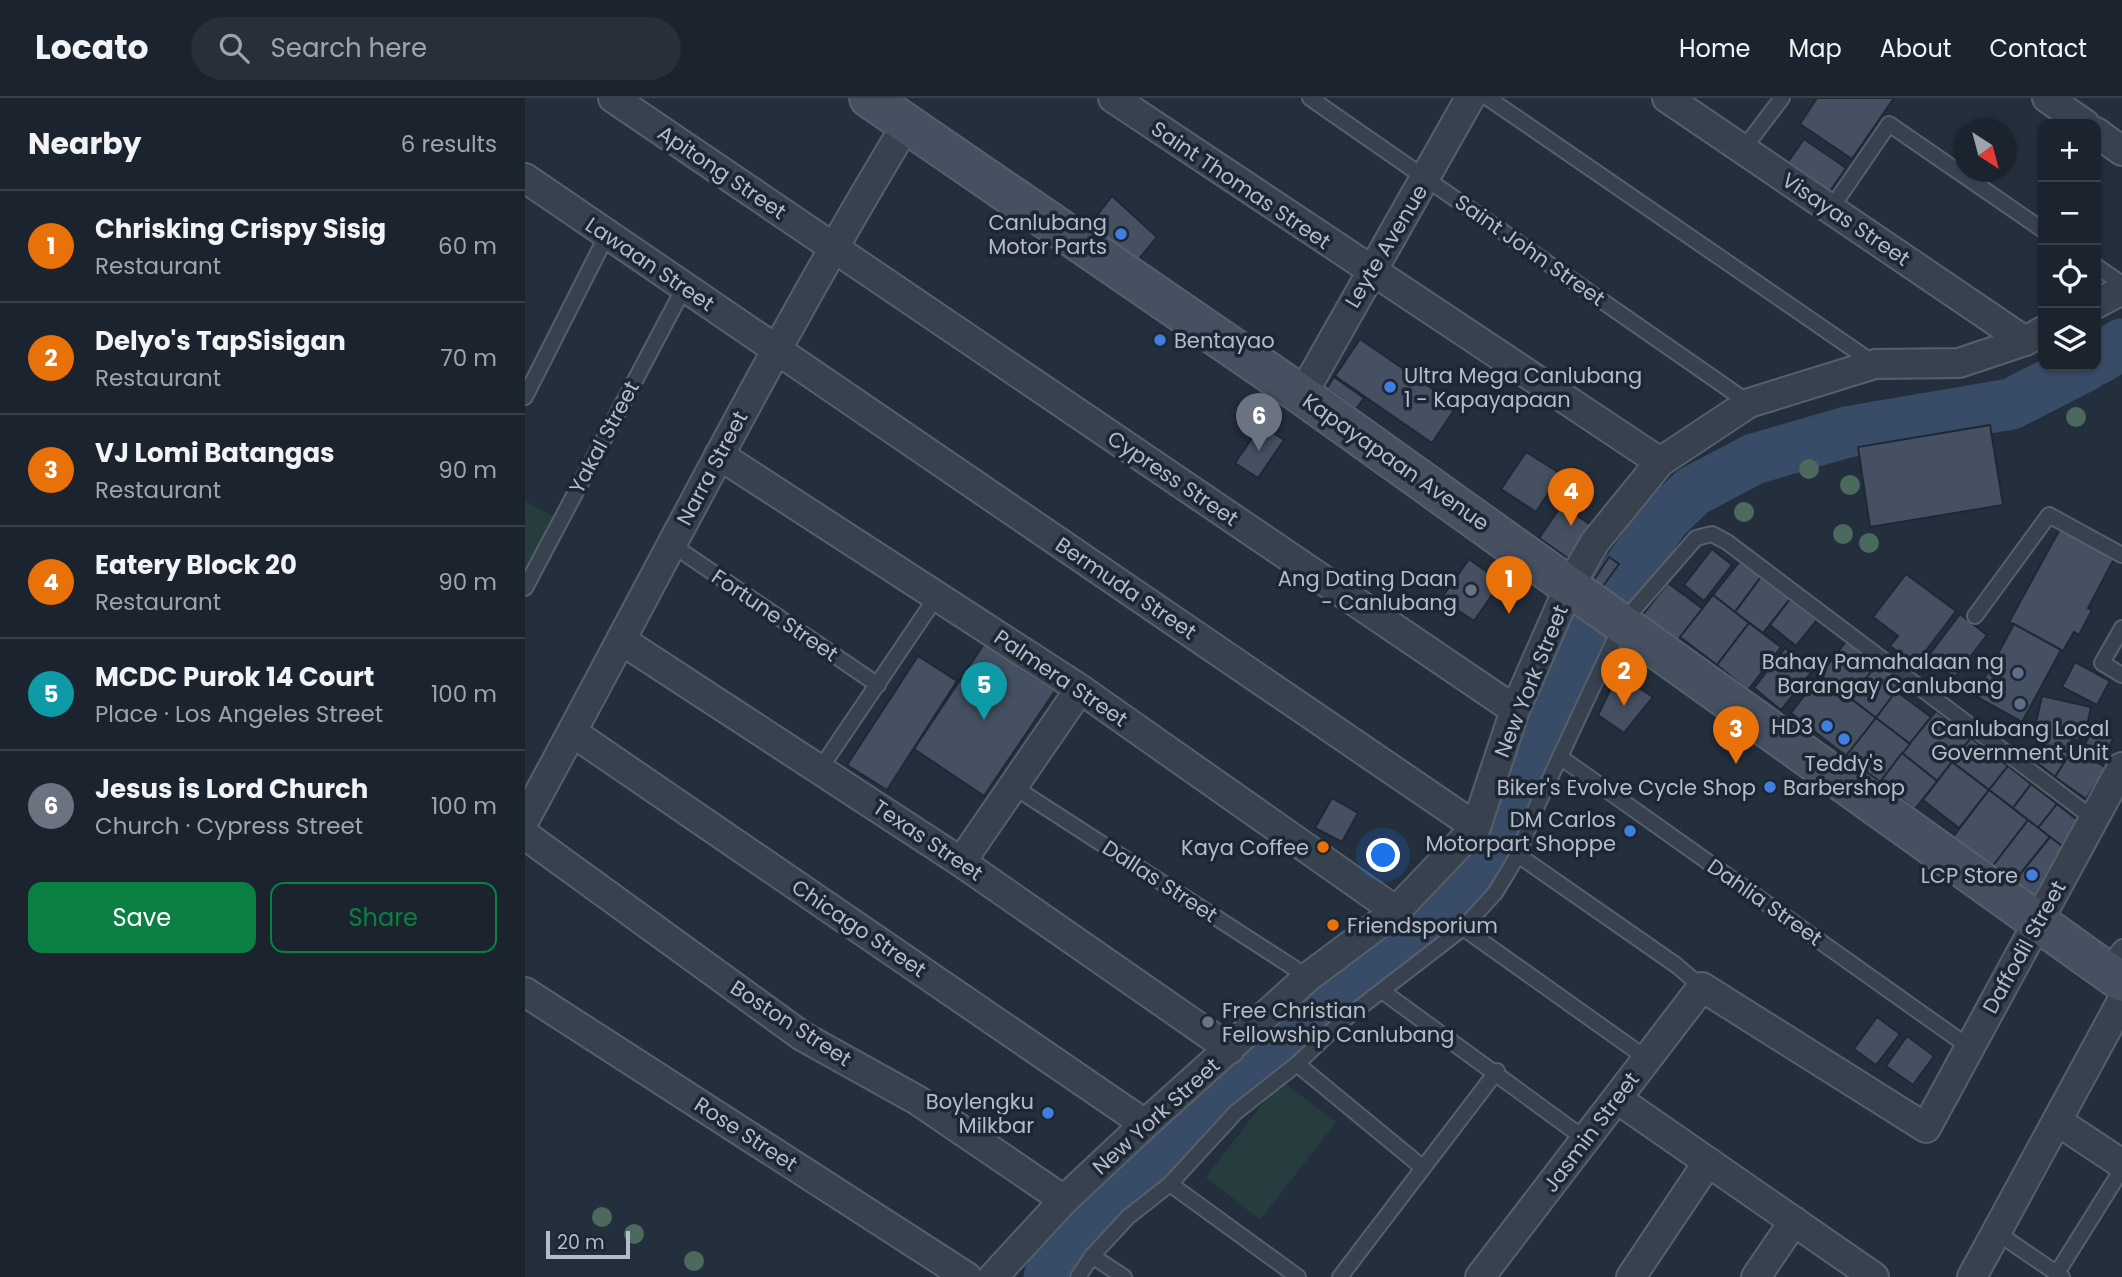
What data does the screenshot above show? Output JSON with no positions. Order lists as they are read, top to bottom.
{
  "streets": {
    "street": [
      "Apitong Street",
      "Saint Thomas Street",
      "Visayas Street",
      "Leyte Avenue",
      "Lawaan Street",
      "Kapayapaan Avenue",
      "Narra Street",
      "Cypress Street",
      "Bermuda Street",
      "Palmera Street",
      "New York Street",
      "Texas Street",
      "Chicago Street",
      "Daffodil Street",
      "Boston Street",
      "Jasmin Street",
      "Rose Street"
    ],
    "lane": [
      "Saint John Street",
      "Yakal Street",
      "Fortune Street",
      "Dallas Street",
      "Dahlia Street"
    ]
  },
  "crossings": [
    ["Apitong Street", "Narra Street"],
    ["Apitong Street", "Cypress Street"],
    ["Saint Thomas Street", "Leyte Avenue"],
    ["Saint Thomas Street", "New York Street"],
    ["Visayas Street", "New York Street"],
    ["Leyte Avenue", "Saint John Street"],
    ["Leyte Avenue", "Kapayapaan Avenue"],
    ["Saint John Street", "New York Street"],
    ["Lawaan Street", "Yakal Street"],
    ["Lawaan Street", "Narra Street"],
    ["Lawaan Street", "Bermuda Street"],
    ["Kapayapaan Avenue", "Narra Street"],
    ["Kapayapaan Avenue", "New York Street"],
    ["Kapayapaan Avenue", "Daffodil Street"],
    ["Narra Street", "Cypress Street"],
    ["Narra Street", "Bermuda Street"],
    ["Narra Street", "Fortune Street"],
    ["Narra Street", "Palmera Street"],
    ["Narra Street", "Texas Street"],
    ["Narra Street", "Chicago Street"],
    ["Cypress Street", "New York Street"],
    ["Bermuda Street", "New York Street"],
    ["Palmera Street", "New York Street"],
    ["New York Street", "Texas Street"],
    ["New York Street", "Dallas Street"],
    ["New York Street", "Chicago Street"],
    ["New York Street", "Boston Street"],
    ["Dahlia Street", "Daffodil Street"],
    ["Daffodil Street", "Jasmin Street"]
  ],
  "places": [
    "Canlubang Motor Parts",
    "Bentayao",
    "Ultra Mega Canlubang 1 - Kapayapaan",
    "Ang Dating Daan - Canlubang",
    "Bahay Pamahalaan ng Barangay Canlubang",
    "Canlubang Local Government Unit",
    "HD3",
    "Teddy's Barbershop",
    "Biker's Evolve Cycle Shop",
    "DM Carlos Motorpart Shoppe",
    "Kaya Coffee",
    "LCP Store",
    "Friendsporium",
    "Free Christian Fellowship Canlubang",
    "Boylengku Milkbar"
  ],
  "scale_bar": "20 m",
  "north": "bottom right",
  "page": {
    "header": "Locato",
    "search": "Search here",
    "nav": [
      "Home",
      "Map",
      "About",
      "Contact"
    ],
    "heading": ["Nearby", "6 results"],
    "map_buttons": ["+", "−"],
    "list": [
      {
        "mark": "1",
        "name": "Chrisking Crispy Sisig",
        "note": "Restaurant",
        "value": "60 m"
      },
      {
        "mark": "2",
        "name": "Delyo's TapSisigan",
        "note": "Restaurant",
        "value": "70 m"
      },
      {
        "mark": "3",
        "name": "VJ Lomi Batangas",
        "note": "Restaurant",
        "value": "90 m"
      },
      {
        "mark": "4",
        "name": "Eatery Block 20",
        "note": "Restaurant",
        "value": "90 m"
      },
      {
        "mark": "5",
        "name": "MCDC Purok 14 Court",
        "note": "Place · Los Angeles Street",
        "value": "100 m"
      },
      {
        "mark": "6",
        "name": "Jesus is Lord Church",
        "note": "Church · Cypress Street",
        "value": "100 m"
      }
    ],
    "pins": [
      "6",
      "4",
      "1",
      "2",
      "5",
      "3"
    ],
    "buttons": ["Save", "Share"],
    "scale": "20 m"
  }
}
